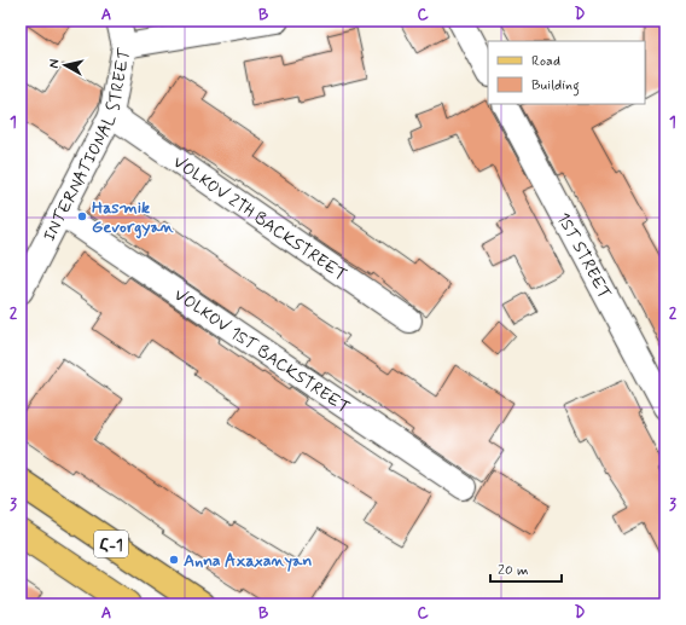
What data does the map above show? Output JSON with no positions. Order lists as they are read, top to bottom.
{
  "streets": {
    "main road": ["Հ-1"],
    "street": [
      "INTERNATIONAL STREET",
      "VOLKOV 2TH BACKSTREET",
      "1ST STREET",
      "VOLKOV 1ST BACKSTREET"
    ]
  },
  "crossings": [
    ["INTERNATIONAL STREET", "VOLKOV 2TH BACKSTREET"],
    ["INTERNATIONAL STREET", "VOLKOV 1ST BACKSTREET"]
  ],
  "places": ["Hasmik Gevorgyan", "Anna Axaxanyan"],
  "legend": ["Road", "Building"],
  "scale_bar": "20 m",
  "north": "left",
  "grid": {
    "columns": [
      "A",
      "B",
      "C",
      "D"
    ],
    "rows": ["1", "2", "3"]
  }
}
